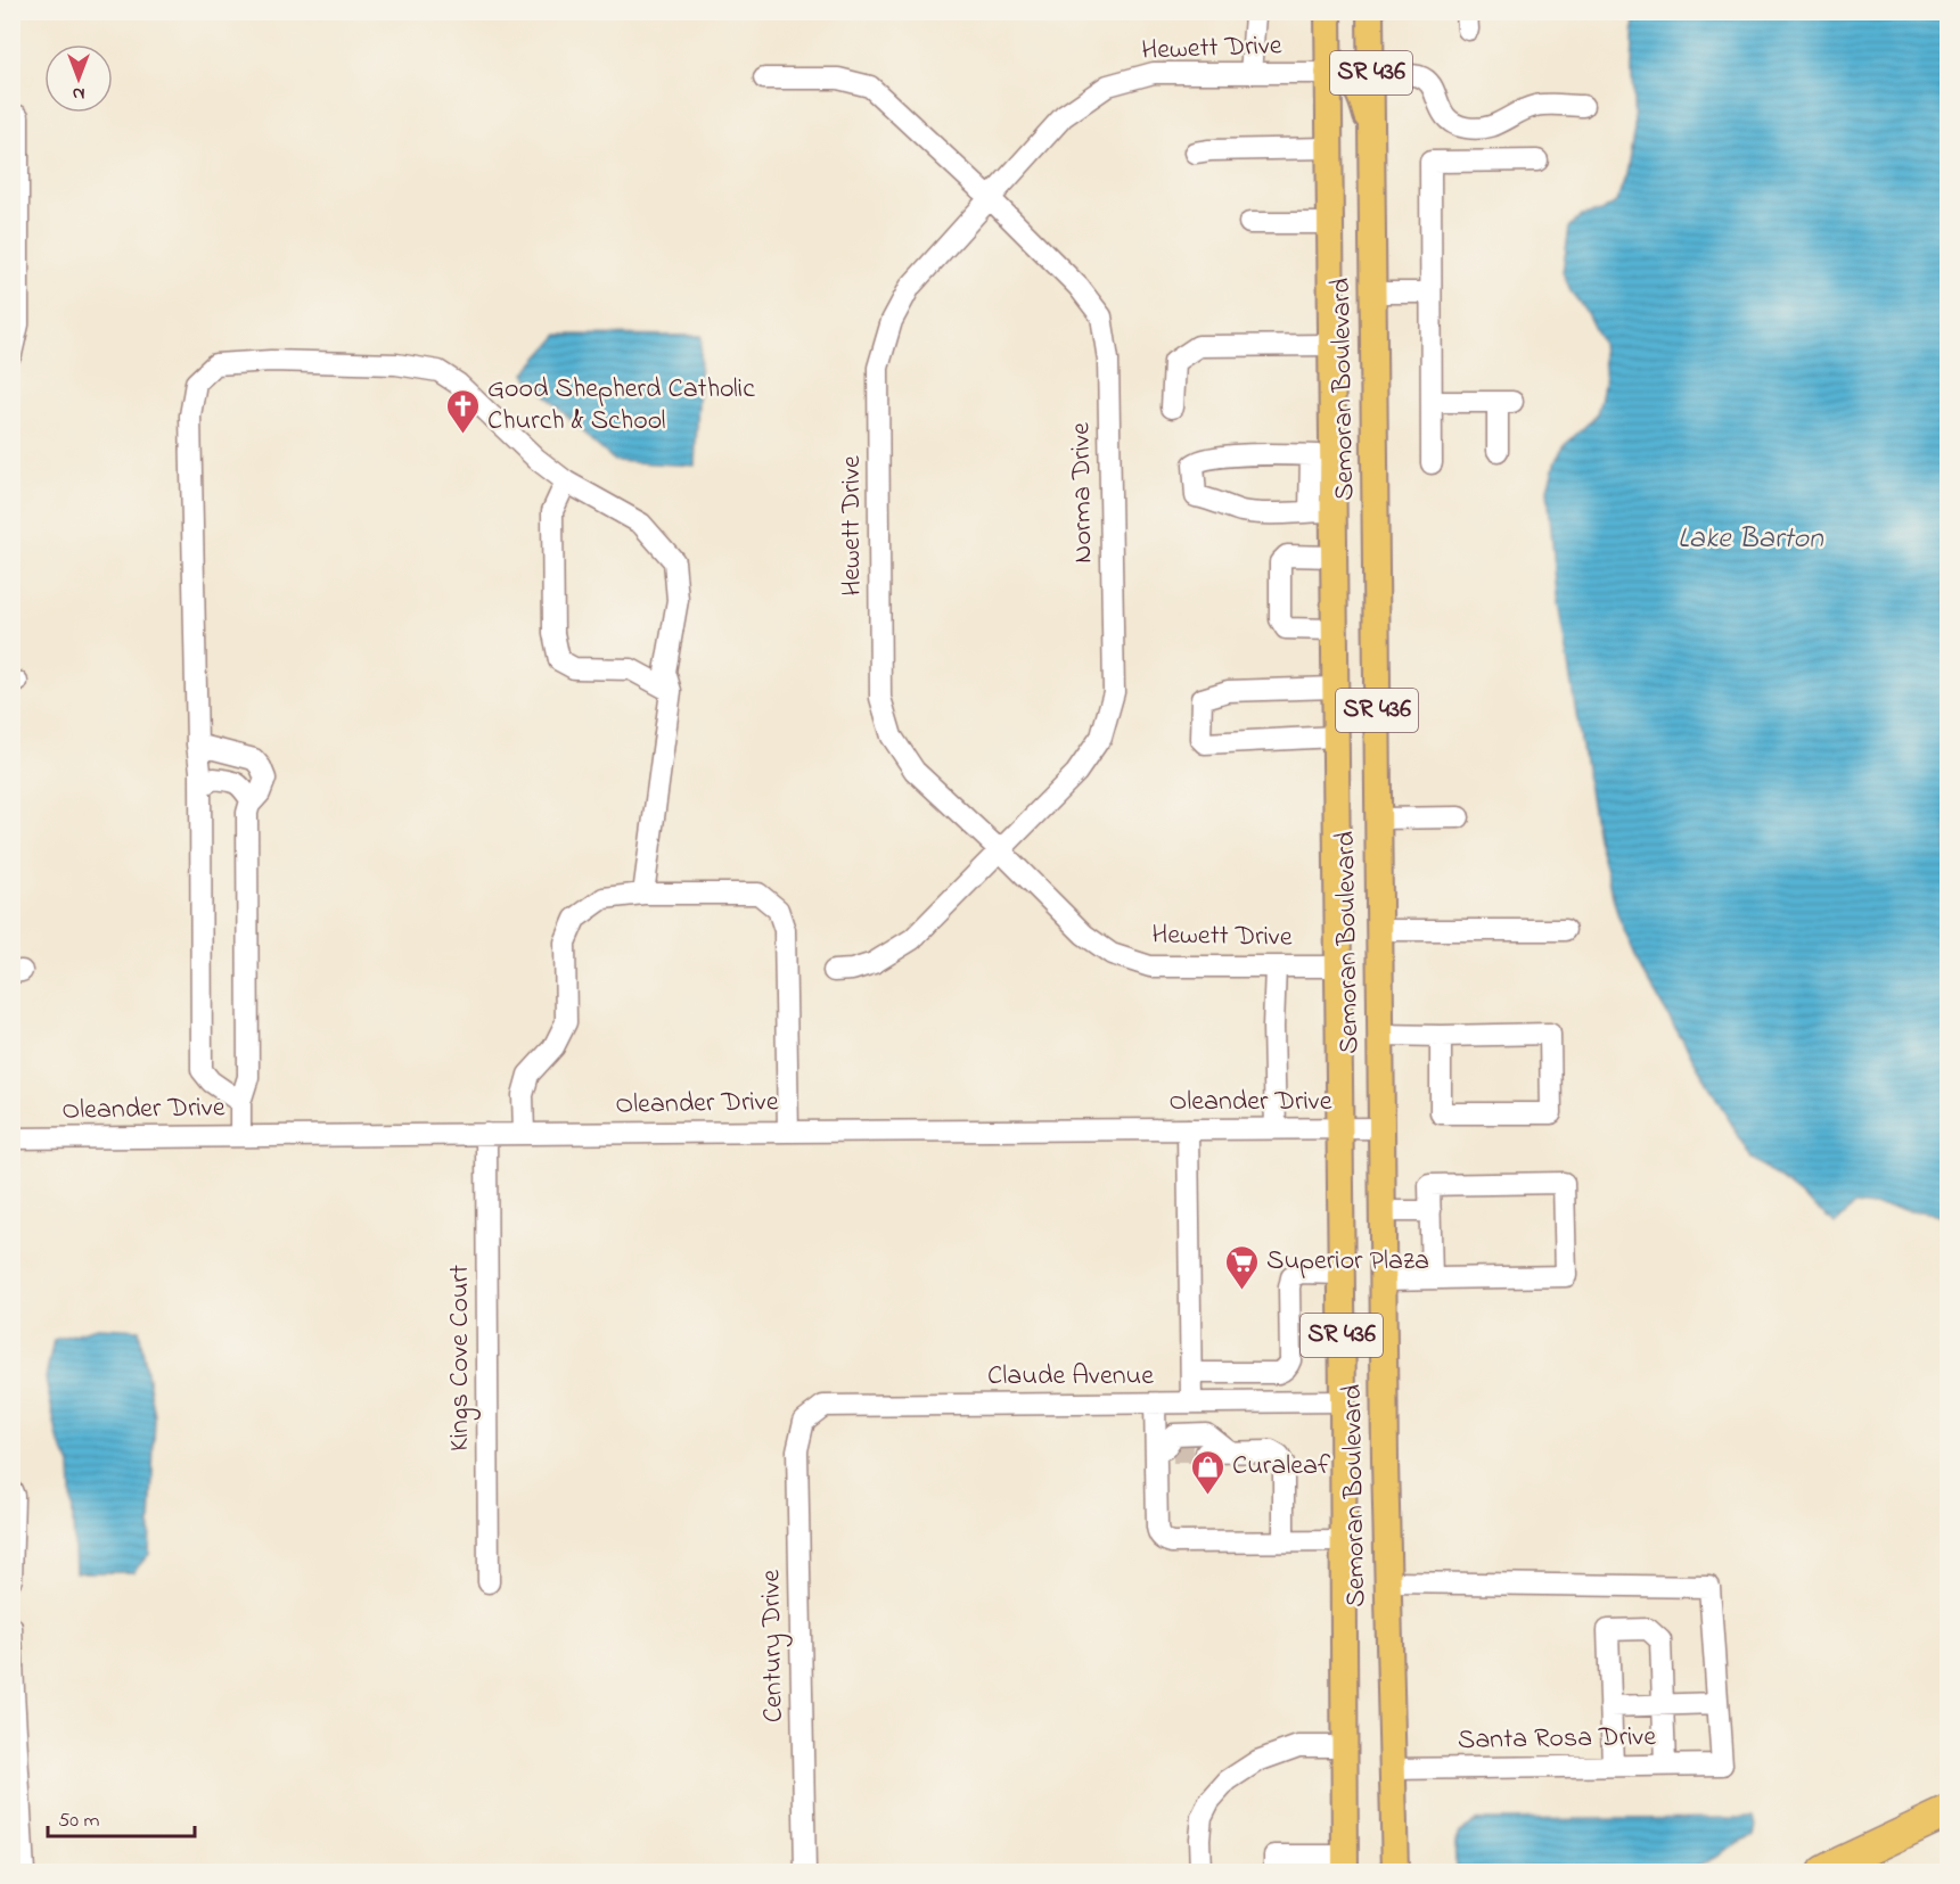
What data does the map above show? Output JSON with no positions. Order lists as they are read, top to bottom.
{
  "streets": {
    "main road": ["SR 436", "Semoran Boulevard"],
    "street": [
      "Hewett Drive",
      "Norma Drive",
      "Oleander Drive",
      "Kings Cove Court",
      "Claude Avenue",
      "Century Drive",
      "Santa Rosa Drive"
    ]
  },
  "crossings": [
    ["Hewett Drive", "Semoran Boulevard"],
    ["Hewett Drive", "Norma Drive"],
    ["Semoran Boulevard", "Oleander Drive"],
    ["Semoran Boulevard", "Claude Avenue"],
    ["Semoran Boulevard", "Santa Rosa Drive"],
    ["Oleander Drive", "Kings Cove Court"],
    ["Claude Avenue", "Century Drive"]
  ],
  "water": ["Lake Barton"],
  "places": {
    "church": ["Good Shepherd Catholic Church & School"],
    "supermarket": ["Superior Plaza"],
    "shop": ["Curaleaf"]
  },
  "scale_bar": "50 m",
  "north": "bottom"
}
